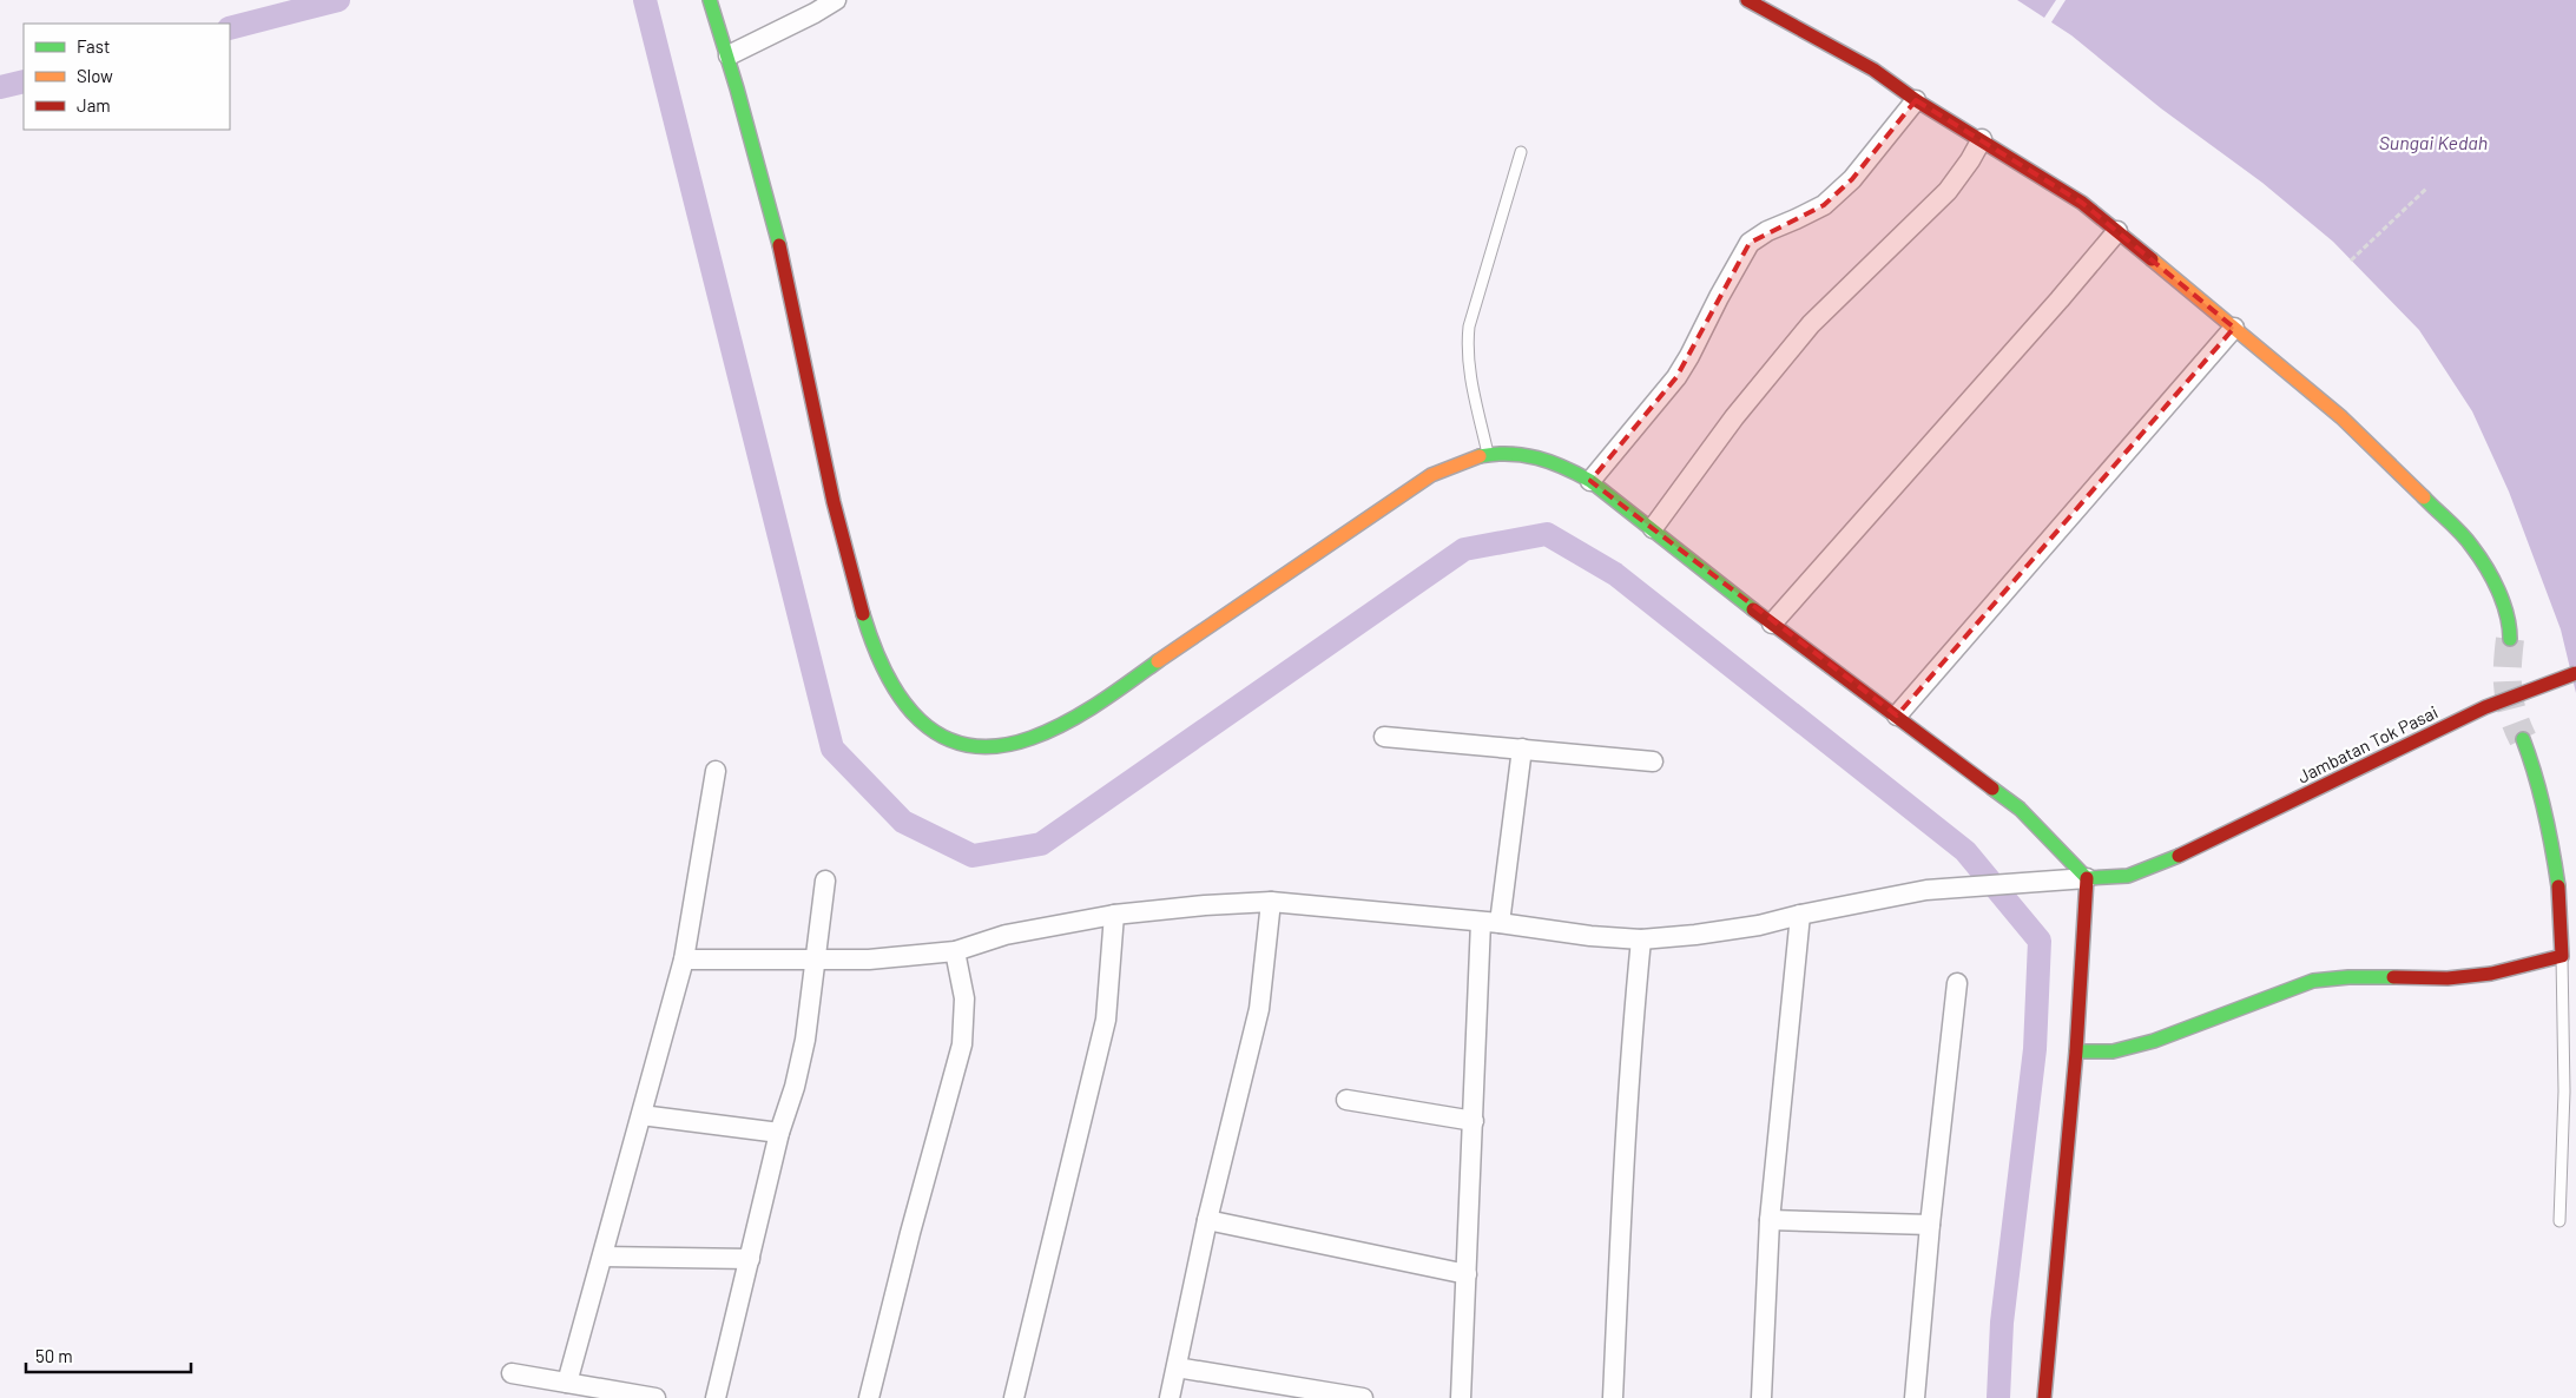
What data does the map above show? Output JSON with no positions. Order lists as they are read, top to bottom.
{
  "streets": {
    "main road": ["Jambatan Tok Pasai"]
  },
  "water": ["Sungai Kedah"],
  "legend": ["Fast", "Slow", "Jam"],
  "scale_bar": "50 m"
}
